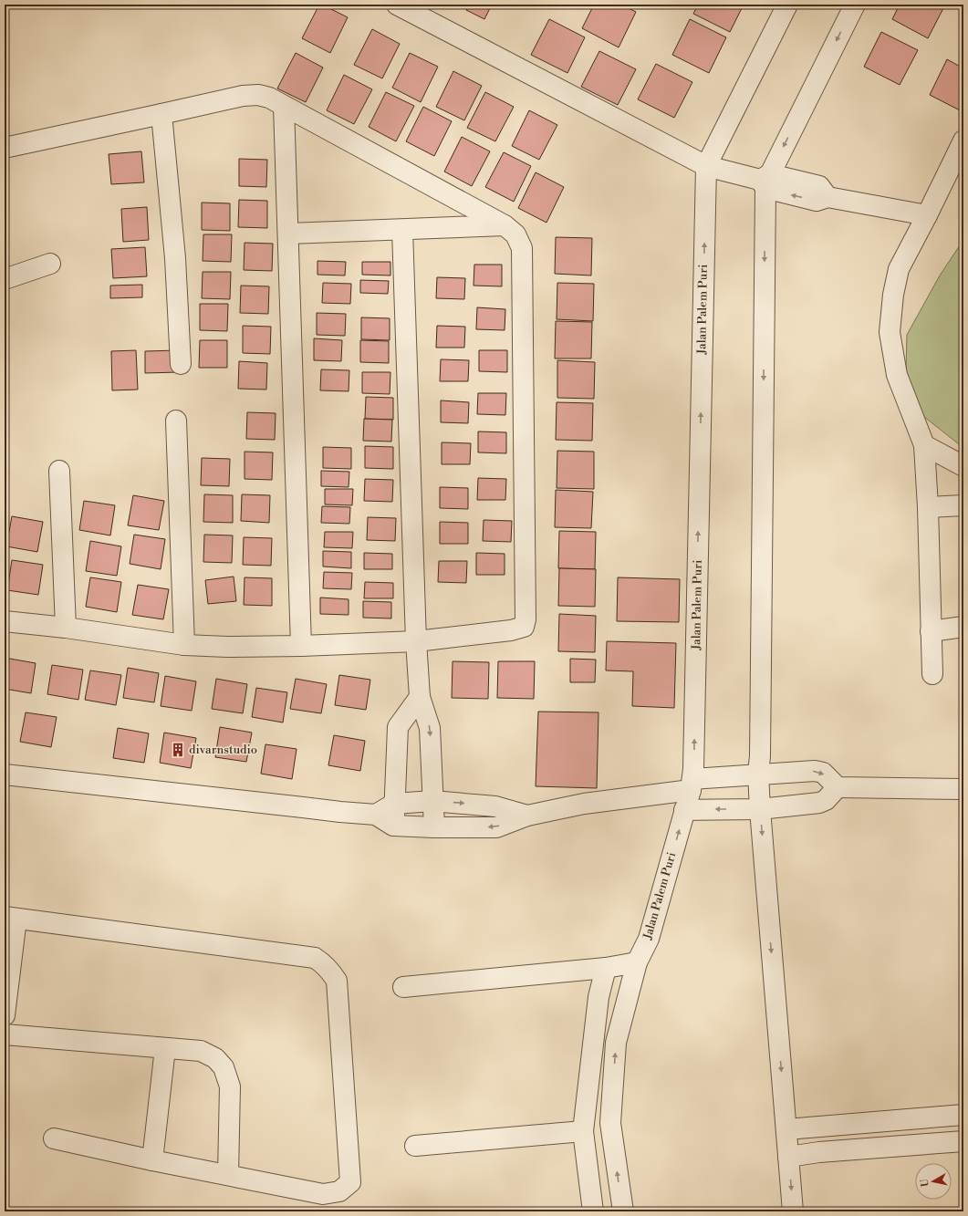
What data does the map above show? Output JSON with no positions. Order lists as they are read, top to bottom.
{
  "streets": {
    "street": ["Jalan Palem Puri"]
  },
  "places": {
    "building": ["divarnstudio"]
  },
  "north": "left"
}
